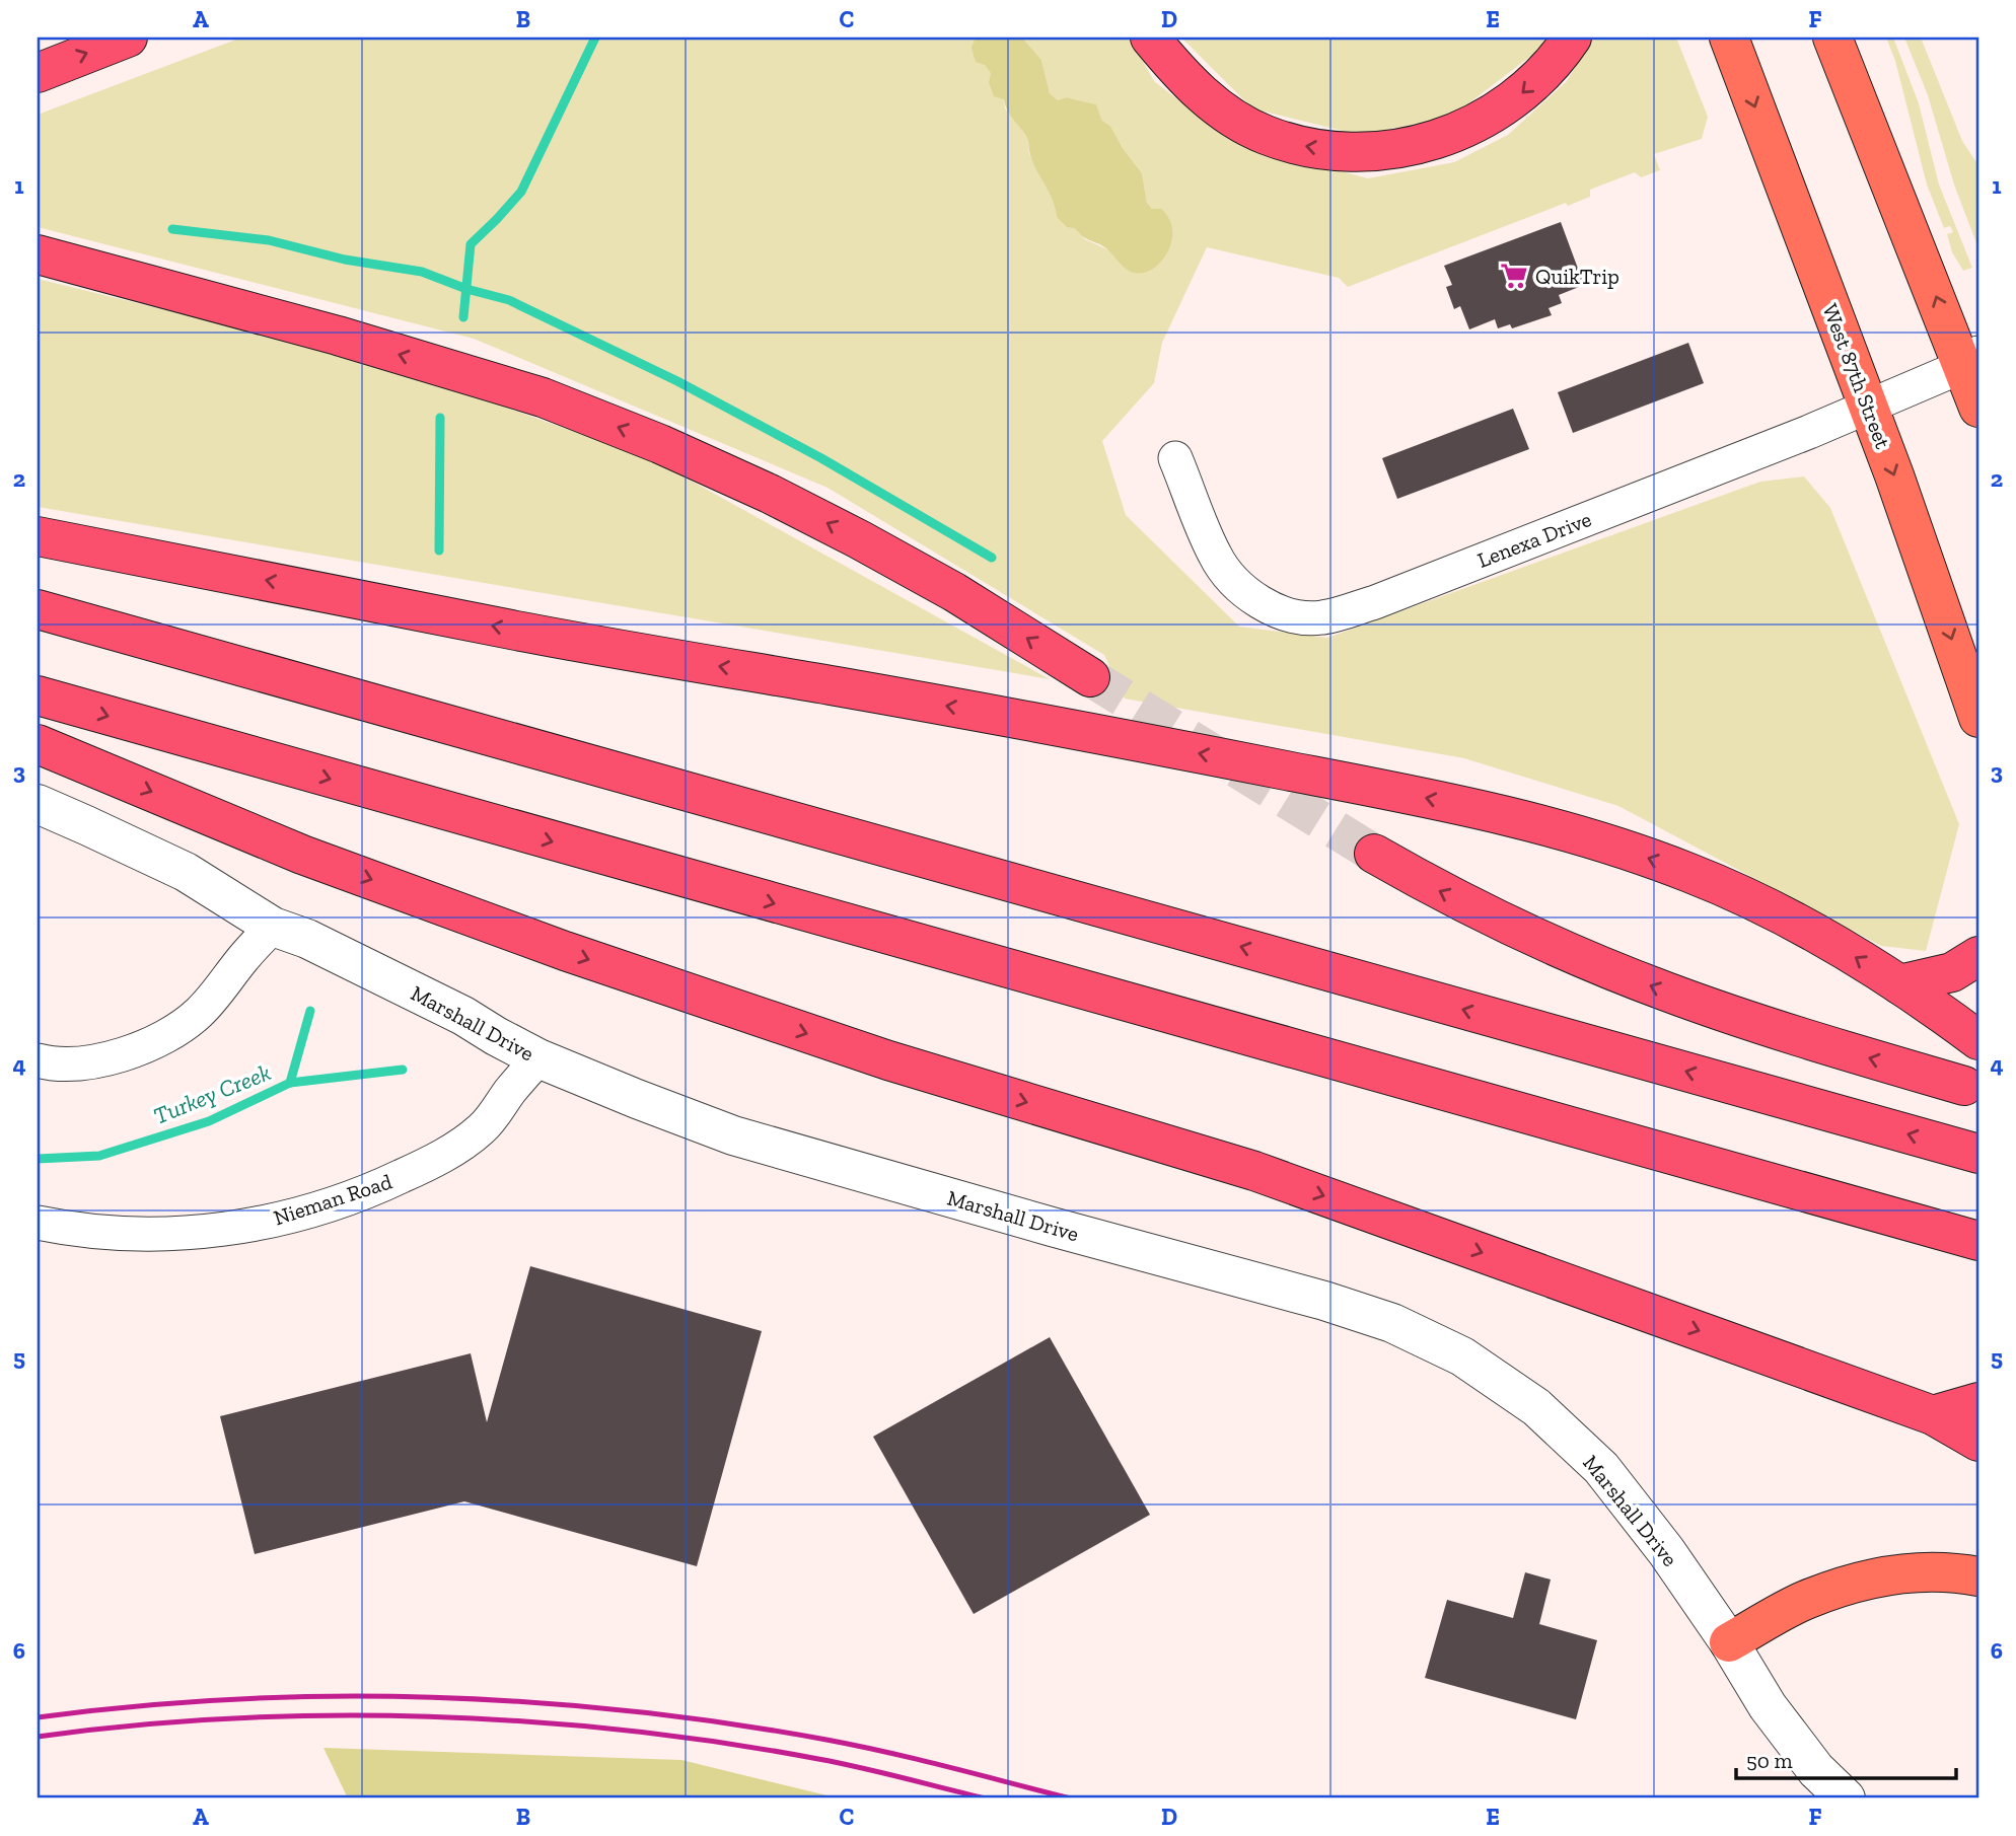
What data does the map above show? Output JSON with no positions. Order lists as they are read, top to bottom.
{
  "streets": {
    "main road": ["West 87th Street"],
    "street": ["Lenexa Drive", "Marshall Drive", "Nieman Road"]
  },
  "crossings": [
    ["West 87th Street", "Lenexa Drive"],
    ["Marshall Drive", "Nieman Road"]
  ],
  "water": ["Turkey Creek"],
  "places": {
    "supermarket": ["QuikTrip"]
  },
  "scale_bar": "50 m",
  "grid": {
    "columns": [
      "A",
      "B",
      "C",
      "D",
      "E",
      "F"
    ],
    "rows": [
      "1",
      "2",
      "3",
      "4",
      "5",
      "6"
    ]
  }
}
